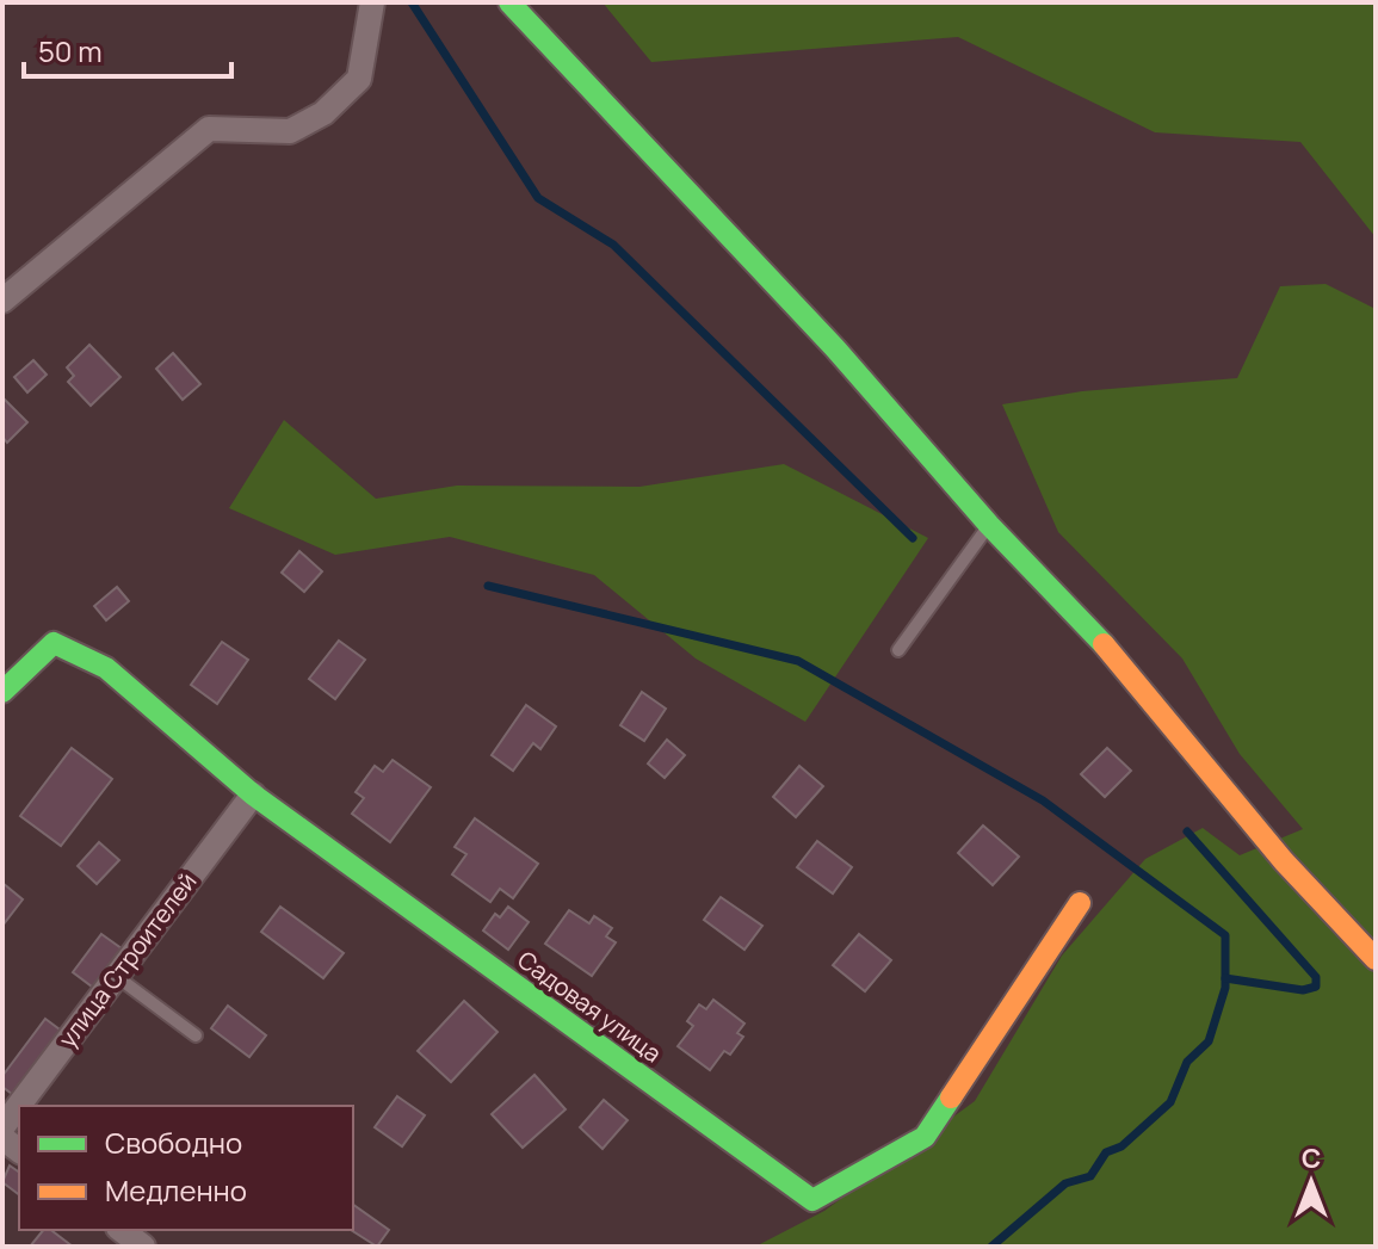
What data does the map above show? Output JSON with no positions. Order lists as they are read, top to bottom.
{
  "streets": {
    "street": ["улица Строителей", "Садовая улица"]
  },
  "crossings": [
    ["улица Строителей", "Садовая улица"]
  ],
  "legend": ["Свободно", "Медленно"],
  "scale_bar": "50 m",
  "north": "top"
}
